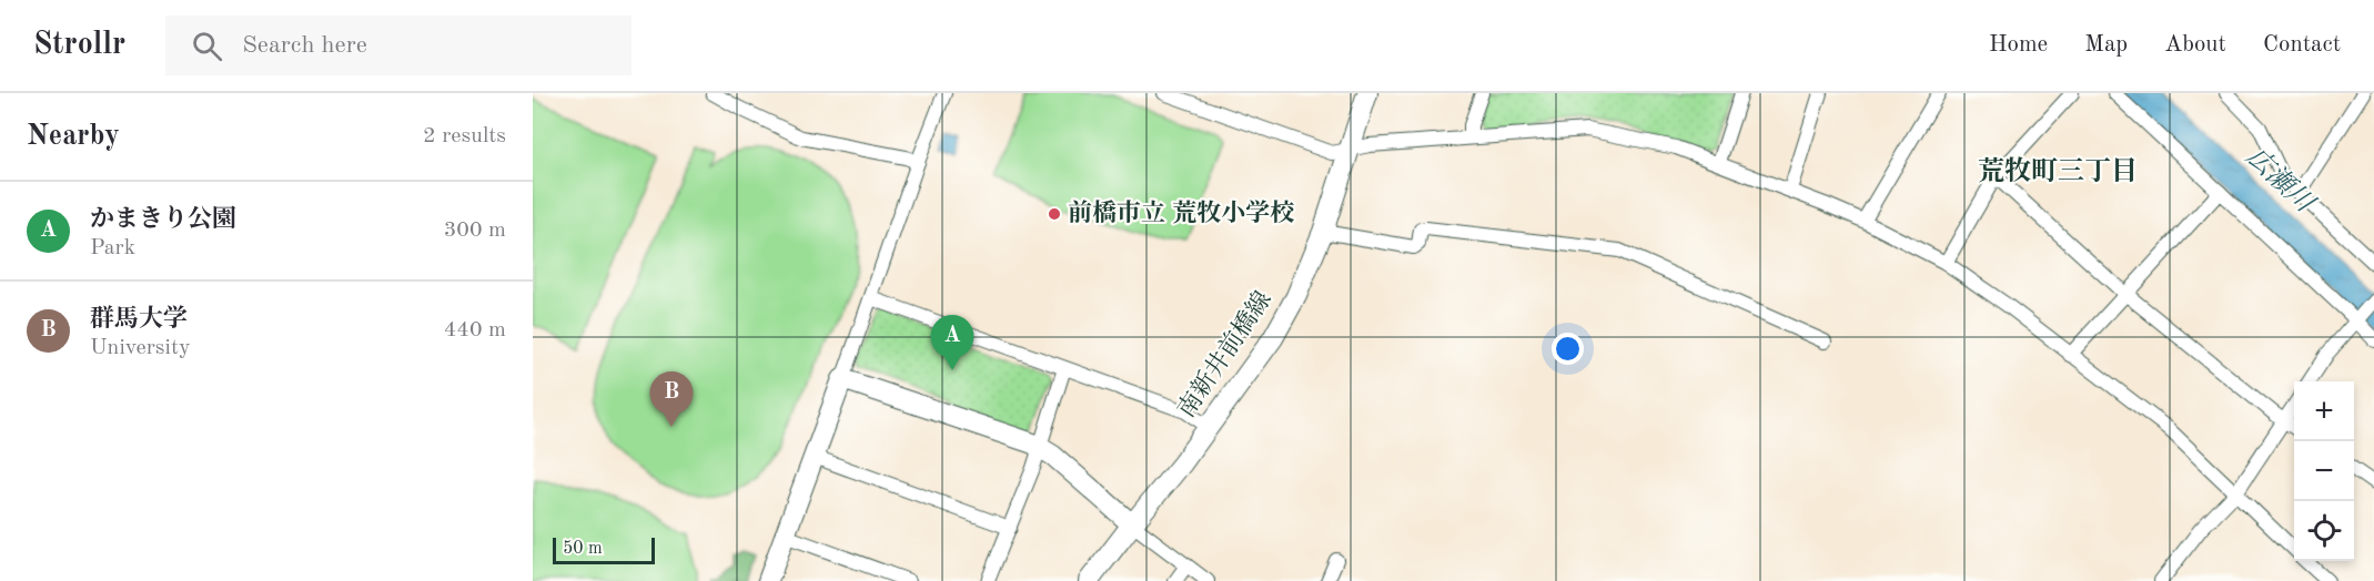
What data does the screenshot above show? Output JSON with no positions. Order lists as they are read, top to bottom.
{
  "streets": {
    "main road": ["南新井前橋線"]
  },
  "districts": ["荒牧町三丁目"],
  "water": ["広瀬川"],
  "places": ["前橋市立 荒牧小学校"],
  "scale_bar": "50 m",
  "page": {
    "header": "Strollr",
    "search": "Search here",
    "nav": [
      "Home",
      "Map",
      "About",
      "Contact"
    ],
    "heading": ["Nearby", "2 results"],
    "list": [
      {
        "mark": "A",
        "name": "かまきり公園",
        "note": "Park",
        "value": "300 m"
      },
      {
        "mark": "B",
        "name": "群馬大学",
        "note": "University",
        "value": "440 m"
      }
    ],
    "pins": ["A", "B"],
    "map_buttons": ["+", "−"],
    "scale": "50 m"
  }
}
